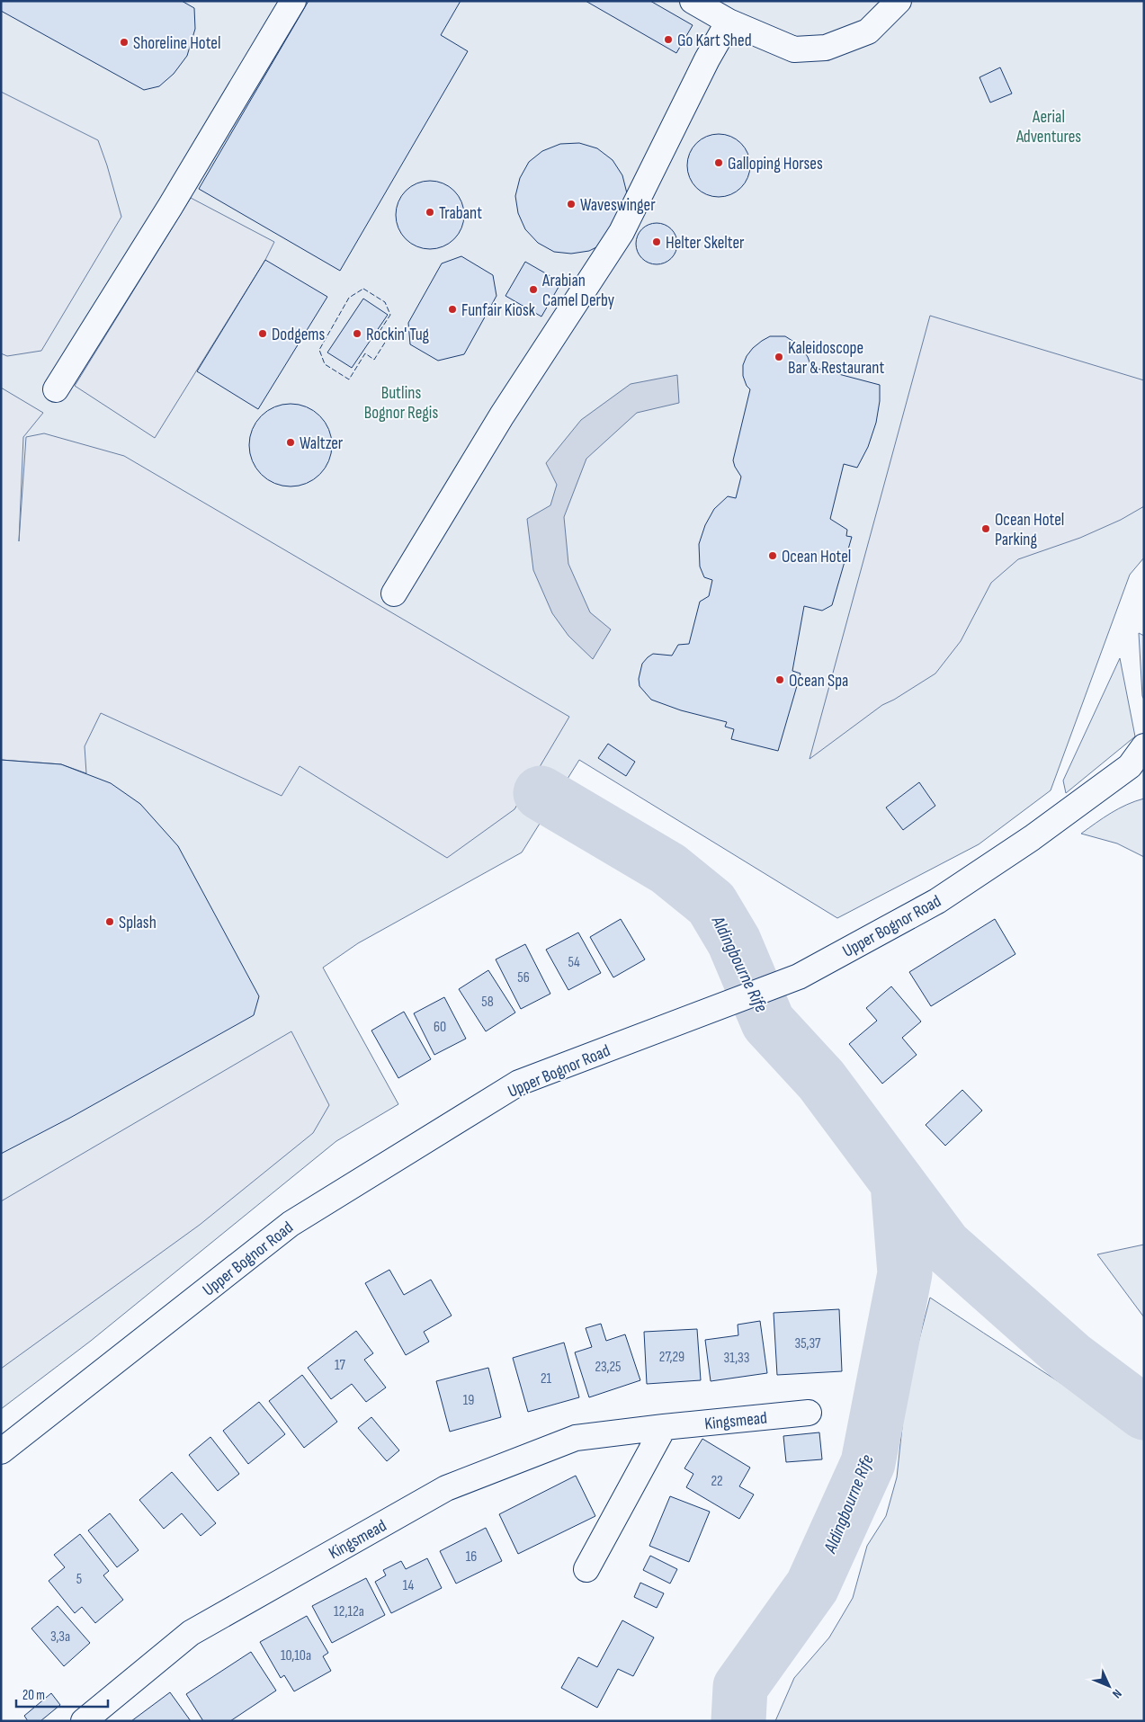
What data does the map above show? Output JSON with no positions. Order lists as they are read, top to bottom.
{
  "streets": {
    "street": ["Upper Bognor Road", "Kingsmead"]
  },
  "water": ["Aldingbourne Rife"],
  "parks": ["Aerial Adventures", "Butlins Bognor Regis"],
  "places": [
    "Go Kart Shed",
    "Shoreline Hotel",
    "Galloping Horses",
    "Waveswinger",
    "Trabant",
    "Helter Skelter",
    "Arabian Camel Derby",
    "Funfair Kiosk",
    "Dodgems",
    "Rockin' Tug",
    "Kaleidoscope Bar & Restaurant",
    "Waltzer",
    "Ocean Hotel Parking",
    "Ocean Hotel",
    "Ocean Spa",
    "Splash"
  ],
  "house_numbers": [
    "54",
    "56",
    "58",
    "60",
    "35,37",
    "27,29",
    "31,33",
    "17",
    "23,25",
    "21",
    "19",
    "22",
    "16",
    "5",
    "14",
    "12,12a",
    "3,3a",
    "10,10a"
  ],
  "scale_bar": "20 m",
  "north": "bottom right"
}
